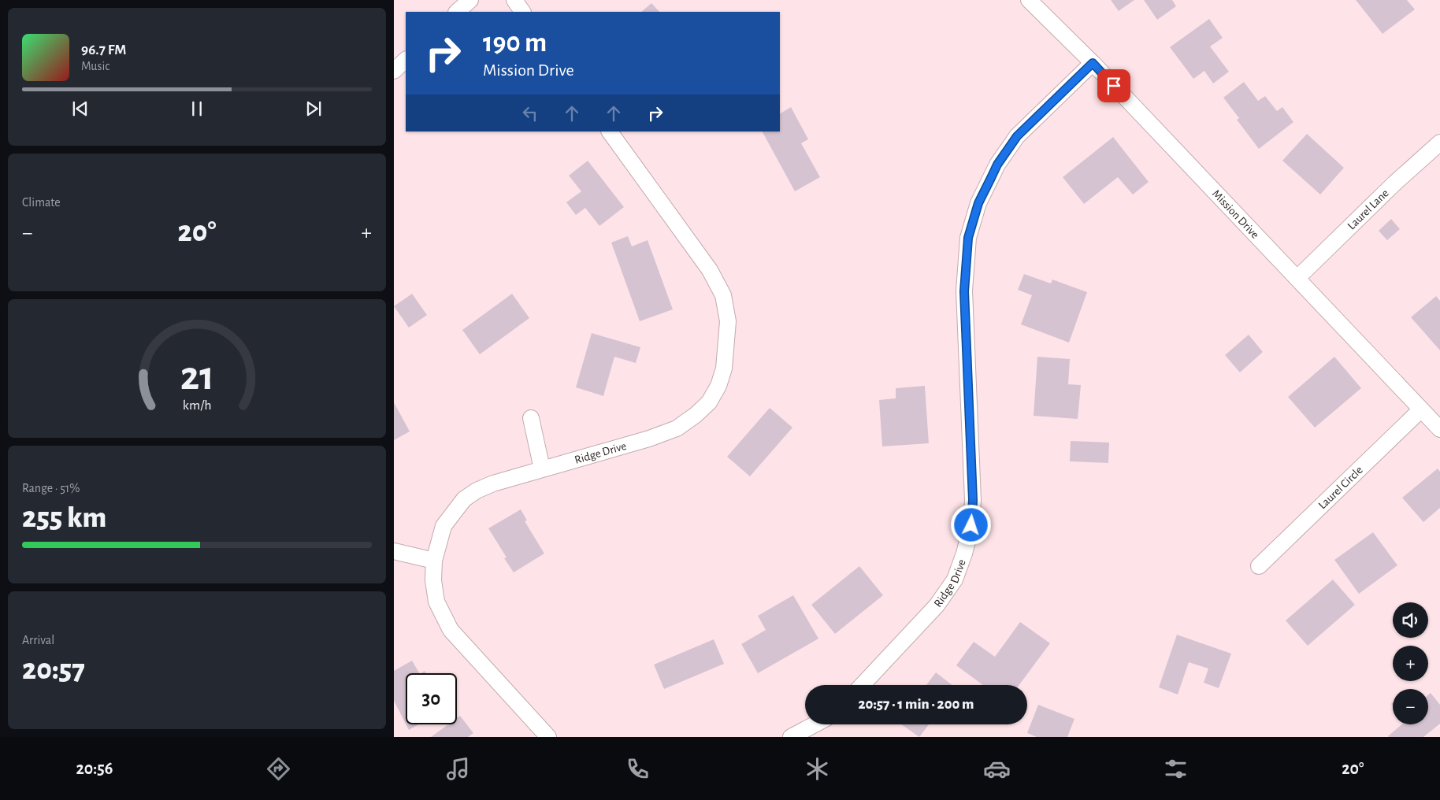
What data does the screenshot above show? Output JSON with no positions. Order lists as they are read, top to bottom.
{
  "streets": {
    "street": [
      "Laurel Lane",
      "Mission Drive",
      "Ridge Drive",
      "Laurel Circle"
    ]
  },
  "crossings": [
    ["Laurel Lane", "Mission Drive"],
    ["Mission Drive", "Ridge Drive"],
    ["Mission Drive", "Laurel Circle"]
  ],
  "page": {
    "turn": ["190 m", "Mission Drive"],
    "song": ["96.7 FM", "Music"],
    "tile": [
      "Climate",
      ["Range · 51%", "255 km"],
      ["Arrival", "20:57"]
    ],
    "heat": ["−", "20°", "+"],
    "map_buttons": ["+", "−"],
    "limit": "30",
    "trip": "20:57 · 1 min · 200 m",
    "tabs": ["20:56", "20°"],
    "gauge": ["21", "km/h"]
  }
}
